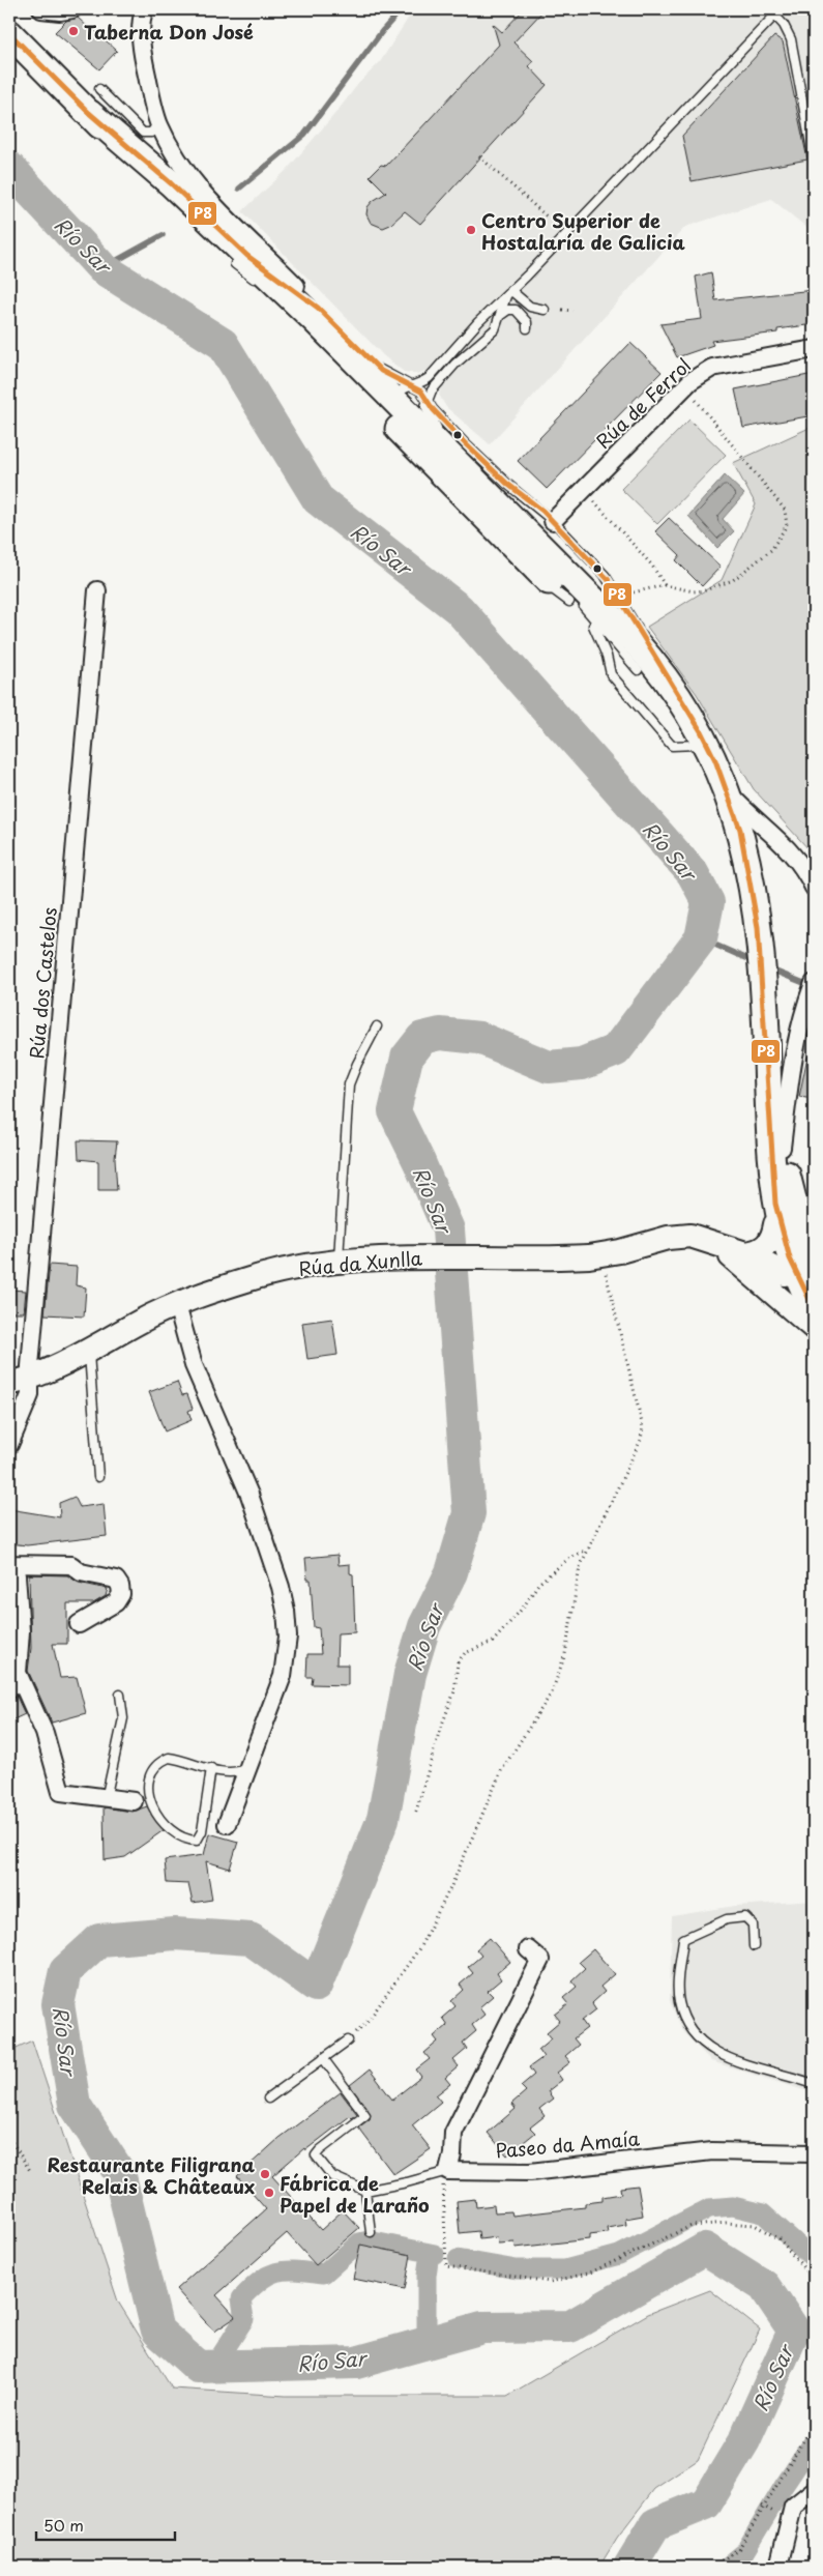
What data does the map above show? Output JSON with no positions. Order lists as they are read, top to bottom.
{
  "streets": {
    "street": [
      "Rúa de Ferrol",
      "Rúa dos Castelos",
      "Rúa da Xunlla",
      "Paseo da Amaía"
    ]
  },
  "crossings": [
    ["Rúa dos Castelos", "Rúa da Xunlla"]
  ],
  "water": ["Río Sar"],
  "places": [
    "Taberna Don José",
    "Centro Superior de Hostalaría de Galicia",
    "Restaurante Filigrana Relais & Châteaux",
    "Fábrica de Papel de Laraño"
  ],
  "lines": ["transit line P8"],
  "scale_bar": "50 m"
}
